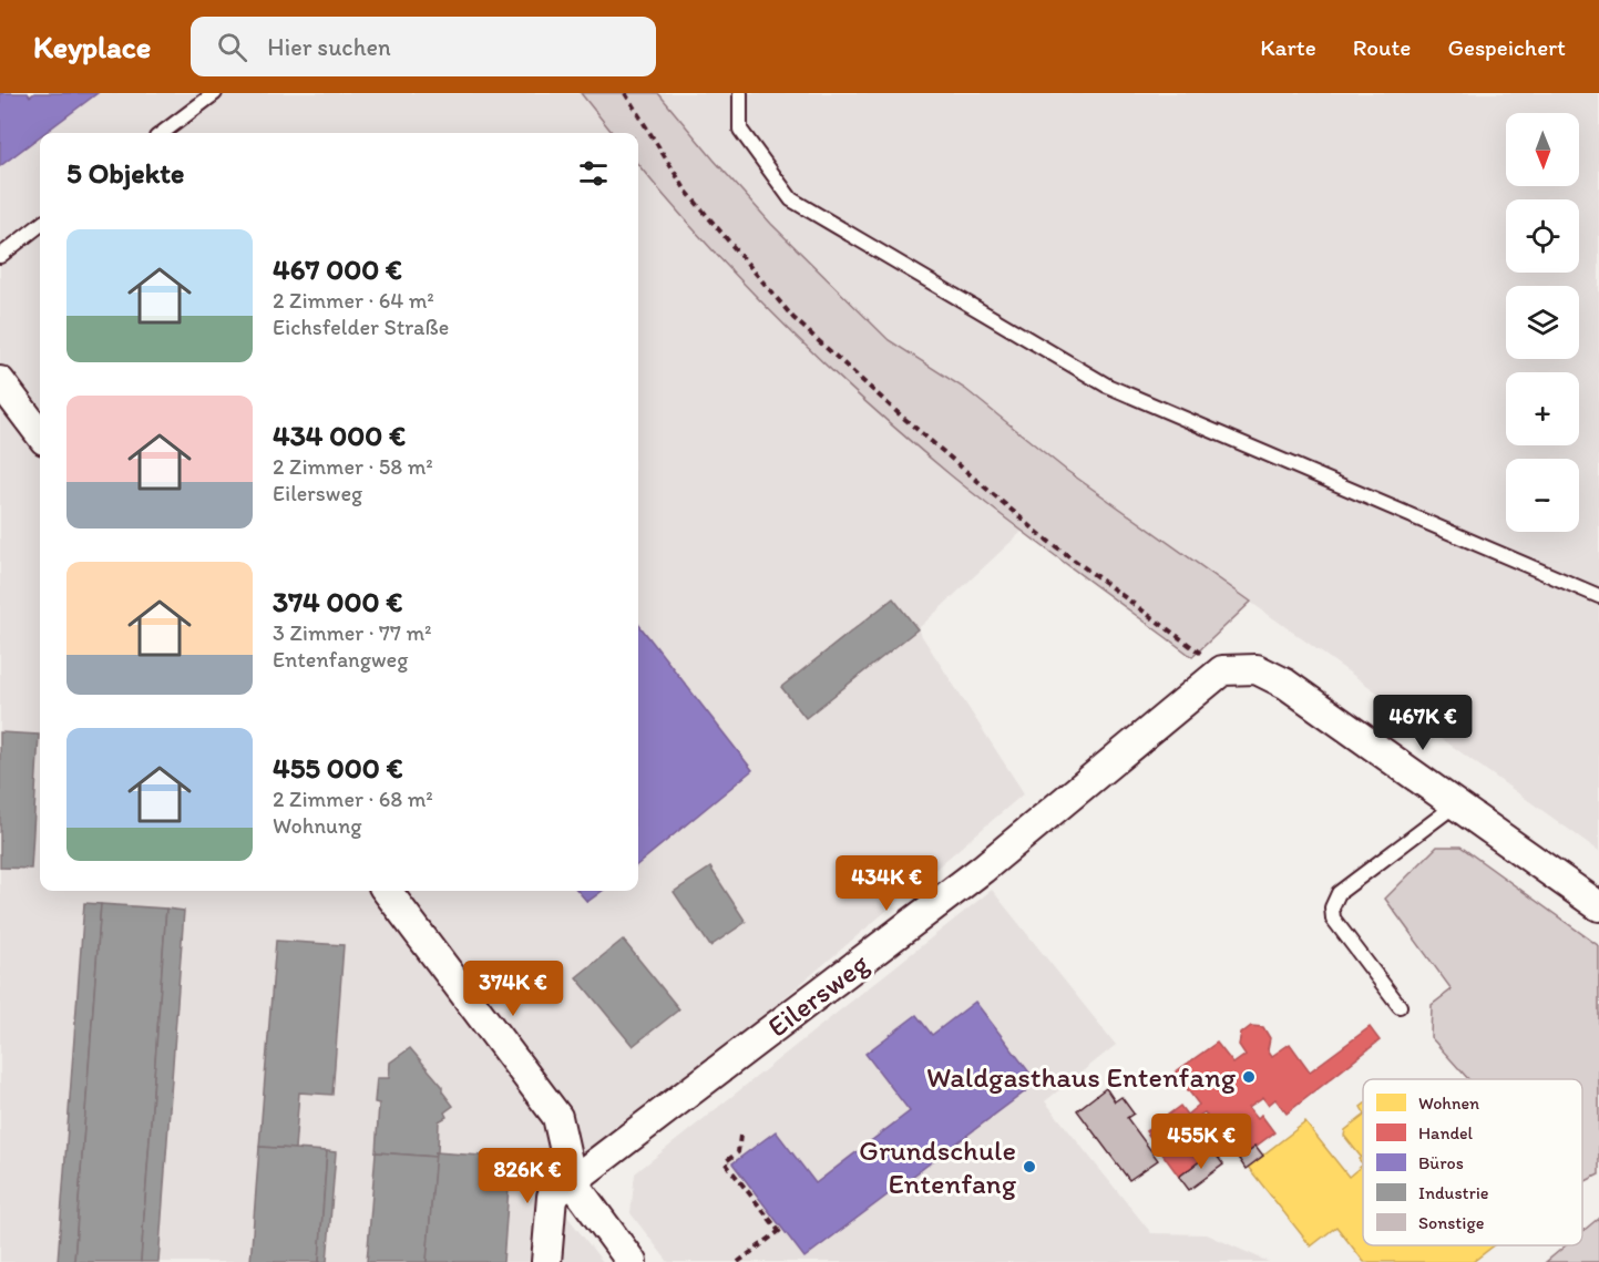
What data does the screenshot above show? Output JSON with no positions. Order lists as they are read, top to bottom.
{
  "streets": {
    "street": ["Eilersweg"]
  },
  "places": ["Waldgasthaus Entenfang", "Grundschule Entenfang"],
  "legend": [
    "Wohnen",
    "Handel",
    "Büros",
    "Industrie",
    "Sonstige"
  ],
  "north": "bottom",
  "page": {
    "header": "Keyplace",
    "search": "Hier suchen",
    "nav": ["Karte", "Route", "Gespeichert"],
    "map_buttons": ["+", "−"],
    "heading": "5 Objekte",
    "list": [
      {
        "name": "467 000 €",
        "note": "2 Zimmer · 64 m² · Eichsfelder Straße"
      },
      {
        "name": "434 000 €",
        "note": "2 Zimmer · 58 m² · Eilersweg"
      },
      {
        "name": "374 000 €",
        "note": "3 Zimmer · 77 m² · Entenfangweg"
      },
      {
        "name": "455 000 €",
        "note": "2 Zimmer · 68 m² · Wohnung"
      }
    ],
    "price": [
      "467K €",
      "434K €",
      "374K €",
      "455K €",
      "826K €"
    ]
  }
}
